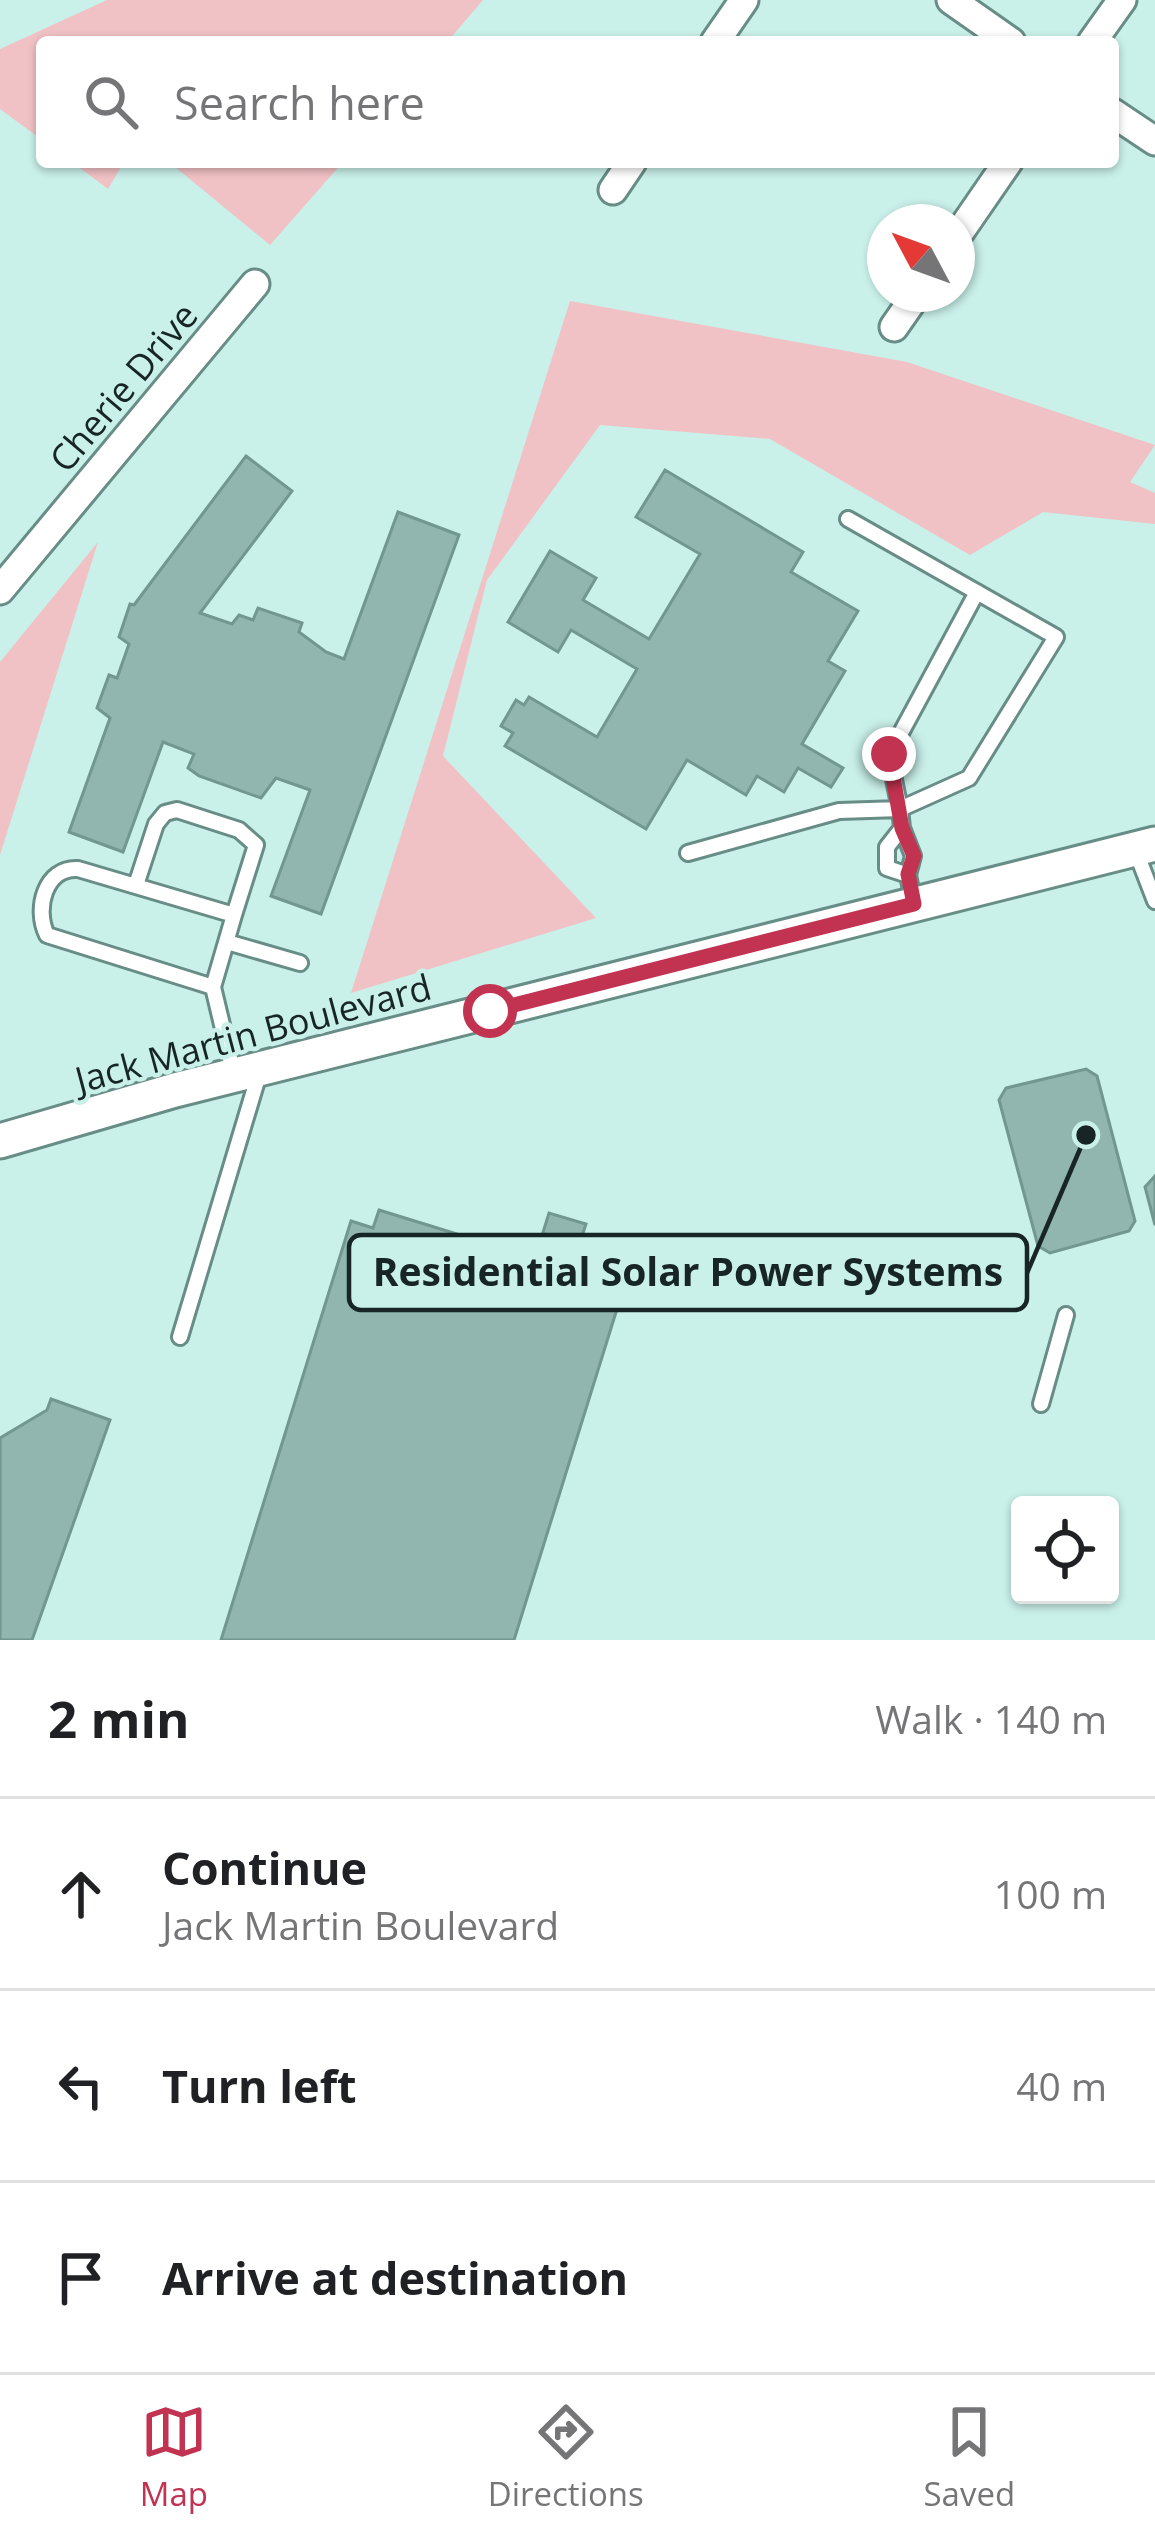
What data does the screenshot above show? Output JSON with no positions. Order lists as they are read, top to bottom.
{
  "streets": {
    "street": ["Cherie Drive", "Jack Martin Boulevard"]
  },
  "places": ["Residential Solar Power Systems"],
  "north": "top left",
  "page": {
    "search": "Search here",
    "heading": ["2 min", "Walk · 140 m"],
    "list": [
      ["Continue", "Jack Martin Boulevard", "100 m"],
      ["Turn left", "40 m"],
      "Arrive at destination"
    ],
    "nav": ["Map", "Directions", "Saved"]
  }
}
